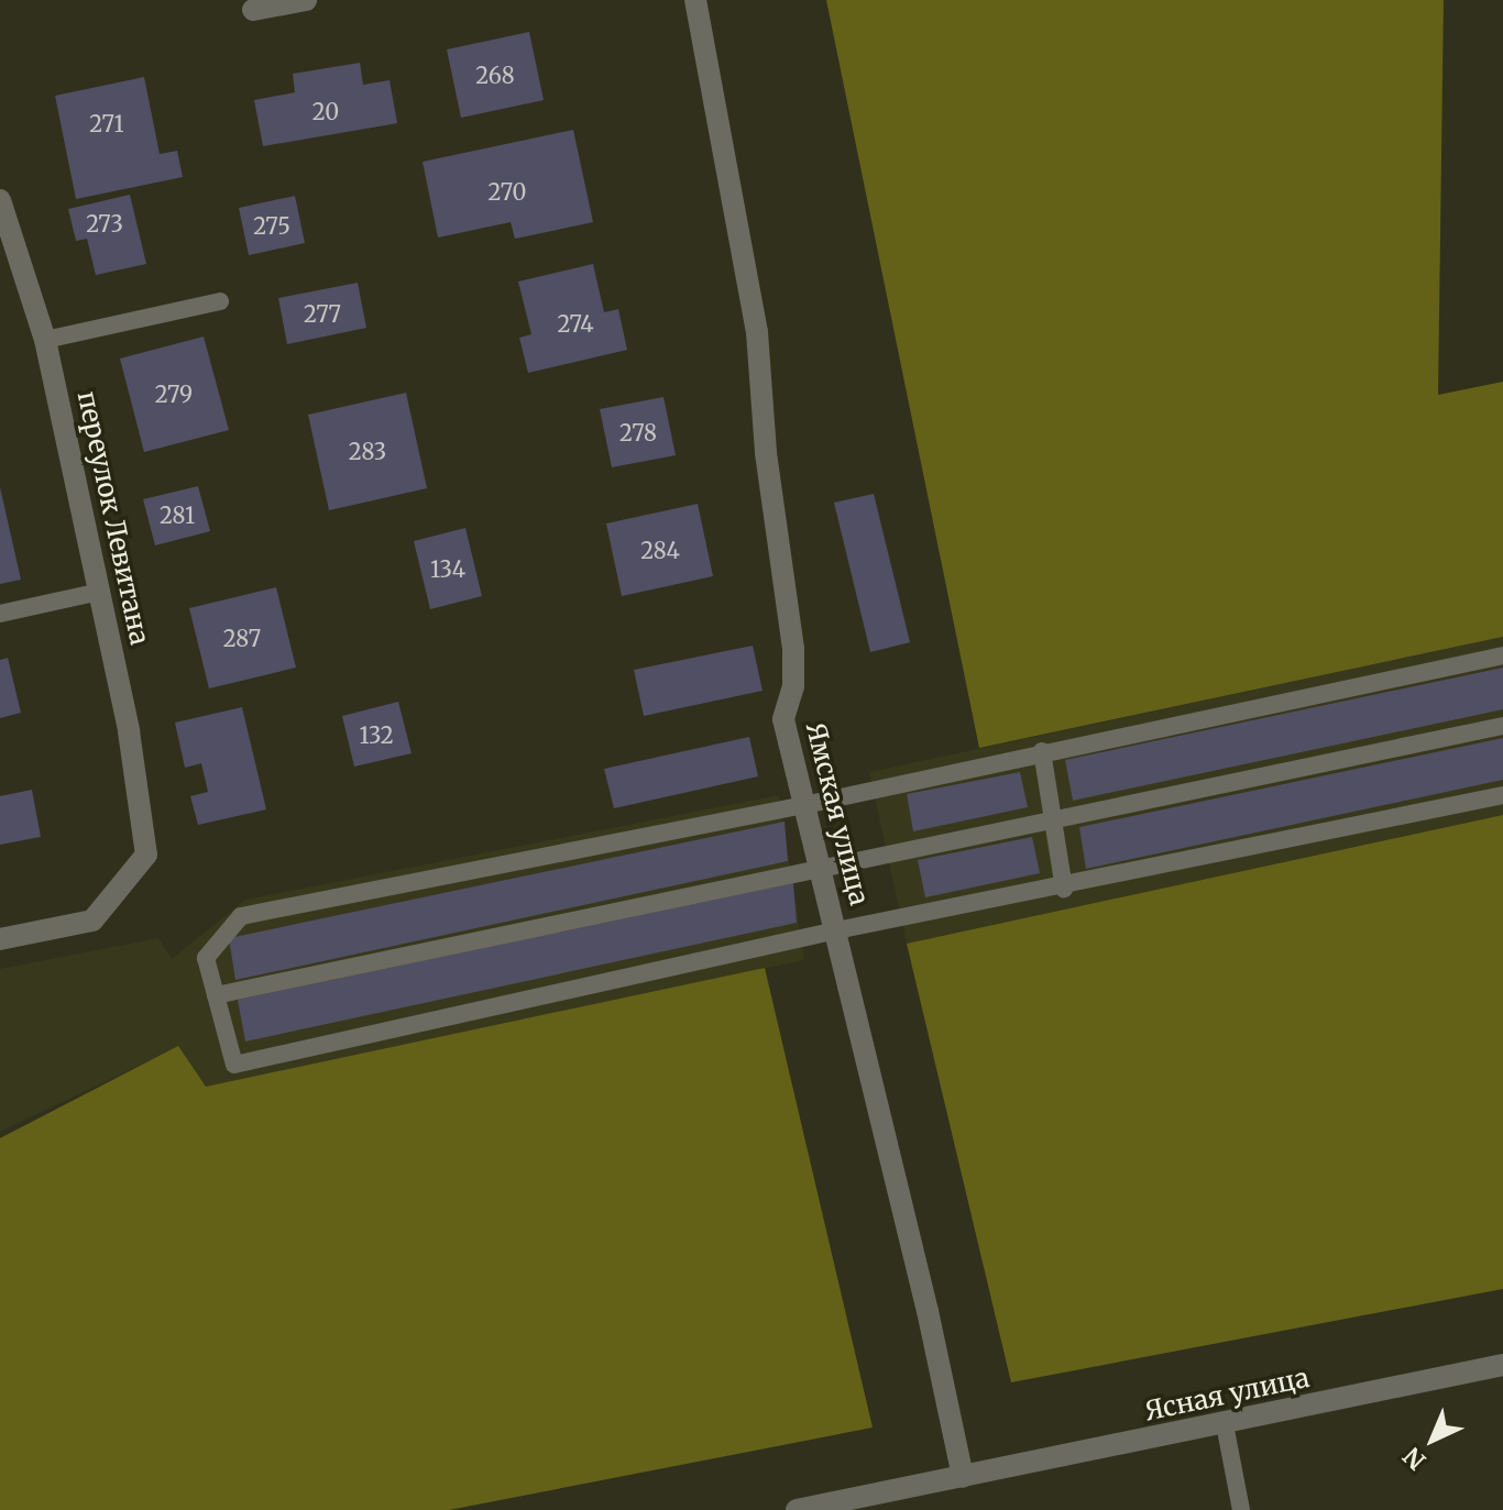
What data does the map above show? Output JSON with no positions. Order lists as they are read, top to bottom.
{
  "streets": {
    "street": ["переулок Левитана", "Ямская улица", "Ясная улица"]
  },
  "crossings": [
    ["Ямская улица", "Ясная улица"]
  ],
  "house_numbers": [
    "268",
    "20",
    "271",
    "270",
    "273",
    "275",
    "277",
    "274",
    "279",
    "278",
    "283",
    "281",
    "284",
    "134",
    "287",
    "132"
  ],
  "north": "bottom left"
}
